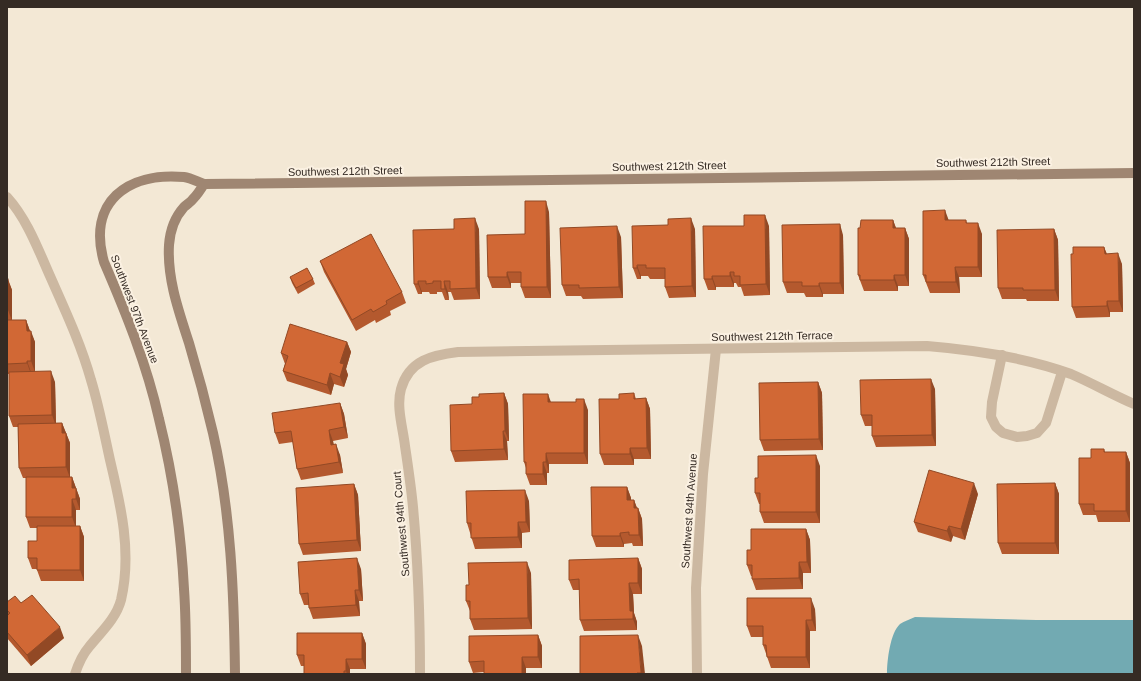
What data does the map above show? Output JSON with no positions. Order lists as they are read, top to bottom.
{
  "streets": {
    "street": [
      "Southwest 212th Street",
      "Southwest 97th Avenue",
      "Southwest 212th Terrace",
      "Southwest 94th Avenue",
      "Southwest 94th Court"
    ]
  },
  "crossings": [
    ["Southwest 212th Street", "Southwest 97th Avenue"],
    ["Southwest 212th Terrace", "Southwest 94th Avenue"],
    ["Southwest 212th Terrace", "Southwest 94th Court"]
  ]
}
